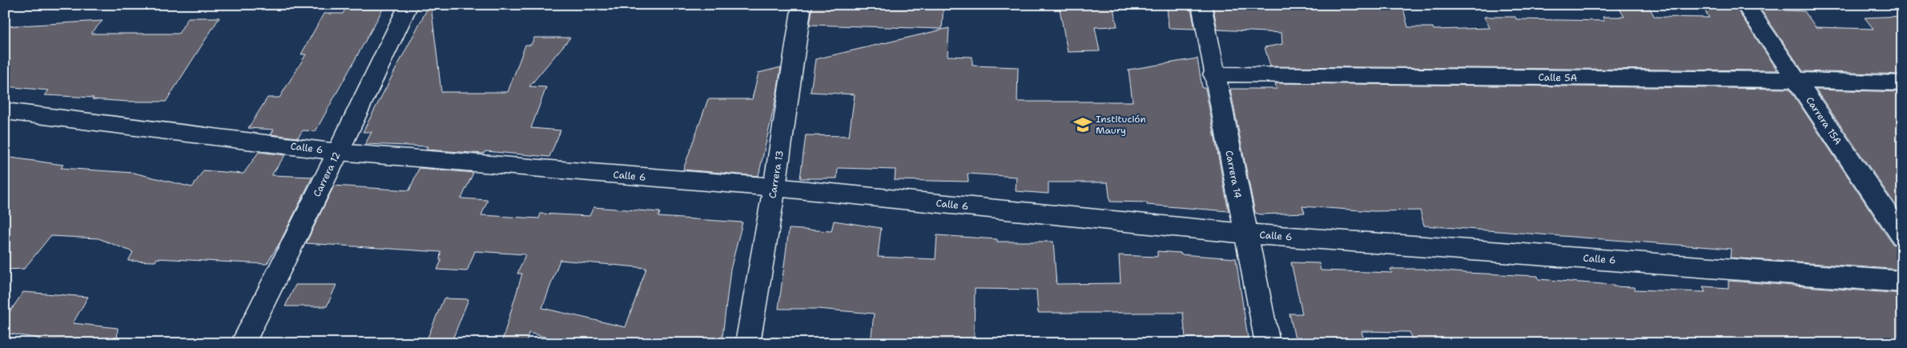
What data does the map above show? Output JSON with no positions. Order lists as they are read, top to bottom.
{
  "streets": {
    "street": [
      "Calle 5A",
      "Carrera 15A",
      "Calle 6",
      "Carrera 12",
      "Carrera 13",
      "Carrera 14"
    ]
  },
  "crossings": [
    ["Calle 5A", "Carrera 15A"],
    ["Calle 5A", "Carrera 14"],
    ["Calle 6", "Carrera 12"],
    ["Calle 6", "Carrera 13"],
    ["Calle 6", "Carrera 14"]
  ],
  "places": {
    "school or university": ["Institución Maury"]
  }
}
